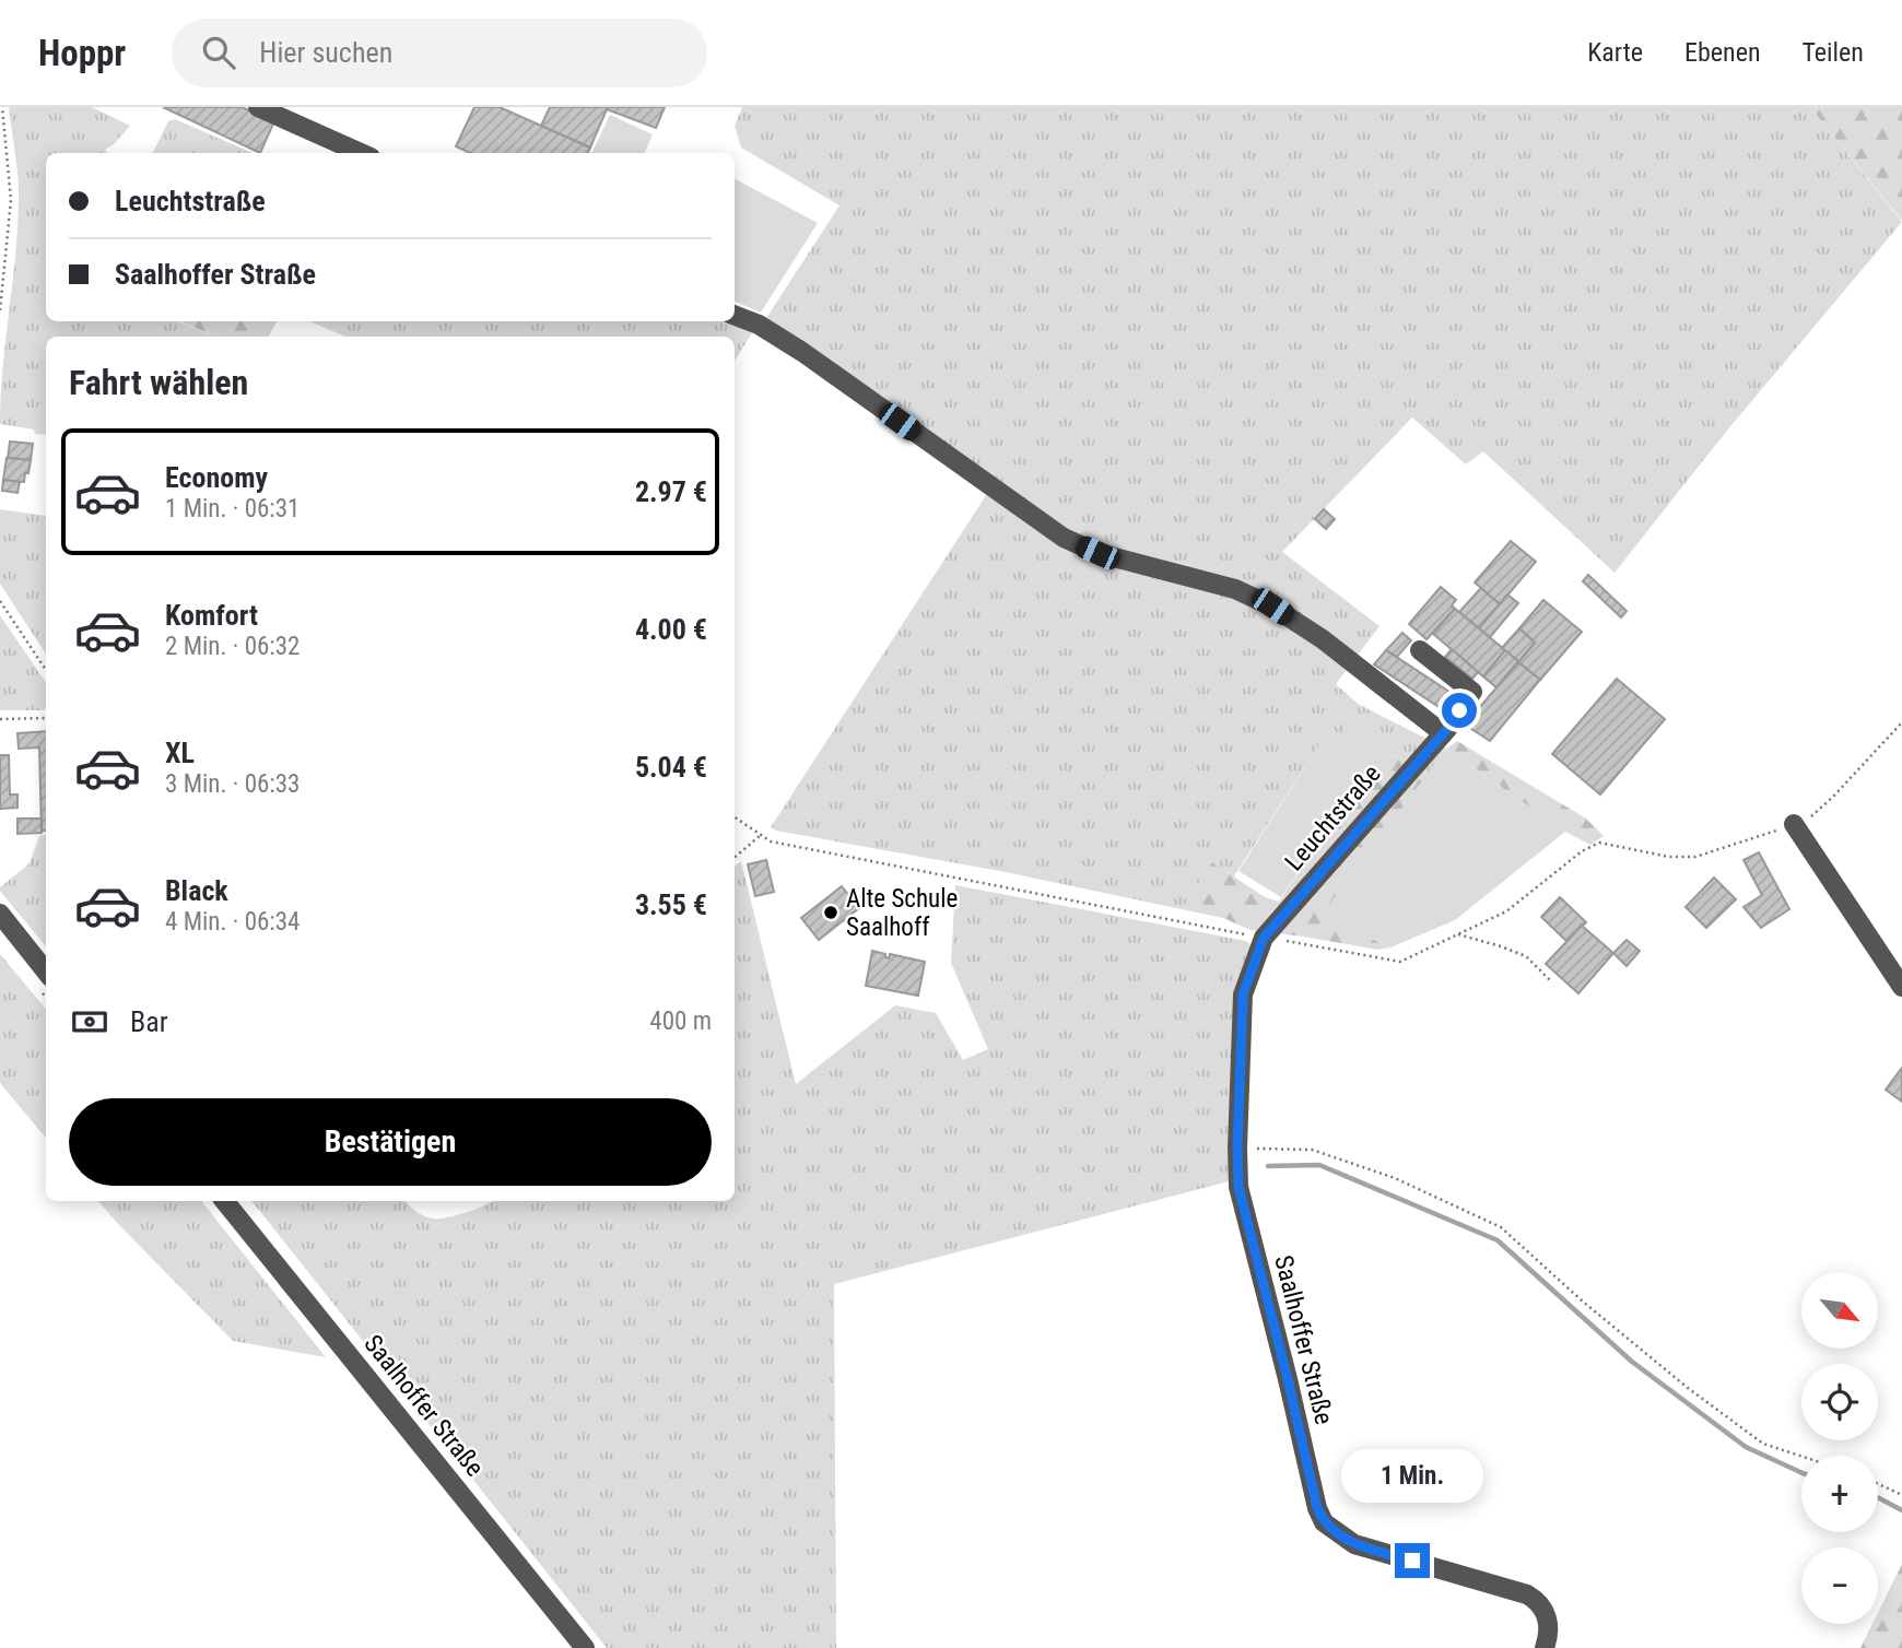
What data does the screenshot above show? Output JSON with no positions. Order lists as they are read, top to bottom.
{
  "streets": {
    "street": ["Leuchtstraße", "Saalhoffer Straße"]
  },
  "crossings": [
    ["Leuchtstraße", "Saalhoffer Straße"]
  ],
  "places": ["Alte Schule Saalhoff"],
  "north": "bottom right",
  "page": {
    "header": "Hoppr",
    "search": "Hier suchen",
    "nav": ["Karte", "Ebenen", "Teilen"],
    "banner": ["Leuchtstraße", "Saalhoffer Straße"],
    "heading": "Fahrt wählen",
    "list": [
      {
        "name": "Economy",
        "note": "1 Min. · 06:31",
        "value": "2.97 €"
      },
      {
        "name": "Komfort",
        "note": "2 Min. · 06:32",
        "value": "4.00 €"
      },
      {
        "name": "XL",
        "note": "3 Min. · 06:33",
        "value": "5.04 €"
      },
      {
        "name": "Black",
        "note": "4 Min. · 06:34",
        "value": "3.55 €"
      }
    ],
    "pay": ["Bar", "400 m"],
    "buttons": "Bestätigen",
    "map_buttons": ["+", "−"],
    "bubble": "1 Min."
  }
}
